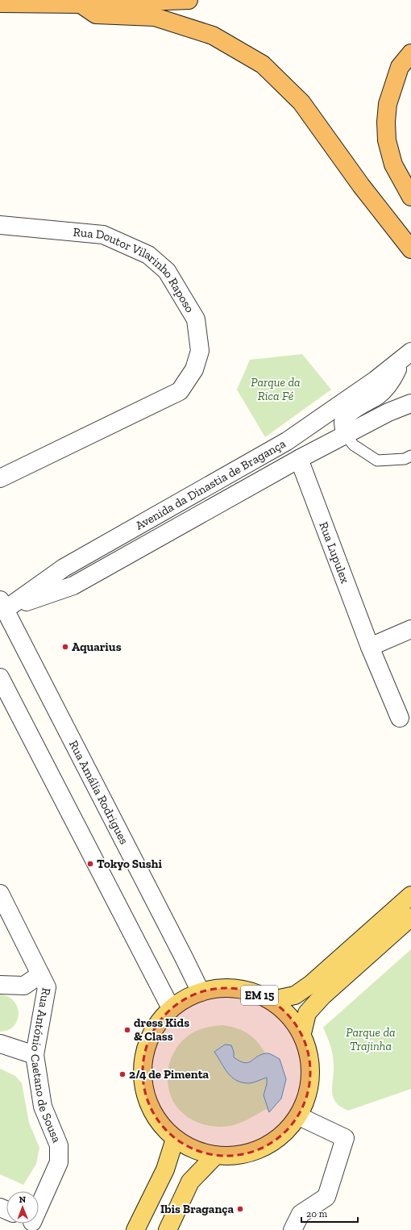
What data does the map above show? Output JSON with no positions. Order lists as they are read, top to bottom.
{
  "streets": {
    "main road": ["EM 15"],
    "street": [
      "Rua Doutor Vilarinho Raposo",
      "Avenida da Dinastia de Bragança",
      "Rua Lupulex",
      "Rua Amália Rodrigues",
      "Rua António Caetano de Sousa"
    ]
  },
  "crossings": [
    ["Avenida da Dinastia de Bragança", "Rua Lupulex"],
    ["Avenida da Dinastia de Bragança", "Rua Amália Rodrigues"],
    ["Rua Amália Rodrigues", "EM 15"]
  ],
  "parks": ["Parque da Rica Fé", "Parque da Trajinha"],
  "places": [
    "Aquarius",
    "Tokyo Sushi",
    "dress Kids & Class",
    "2/4 de Pimenta",
    "Ibis Bragança"
  ],
  "scale_bar": "20 m",
  "north": "top"
}
